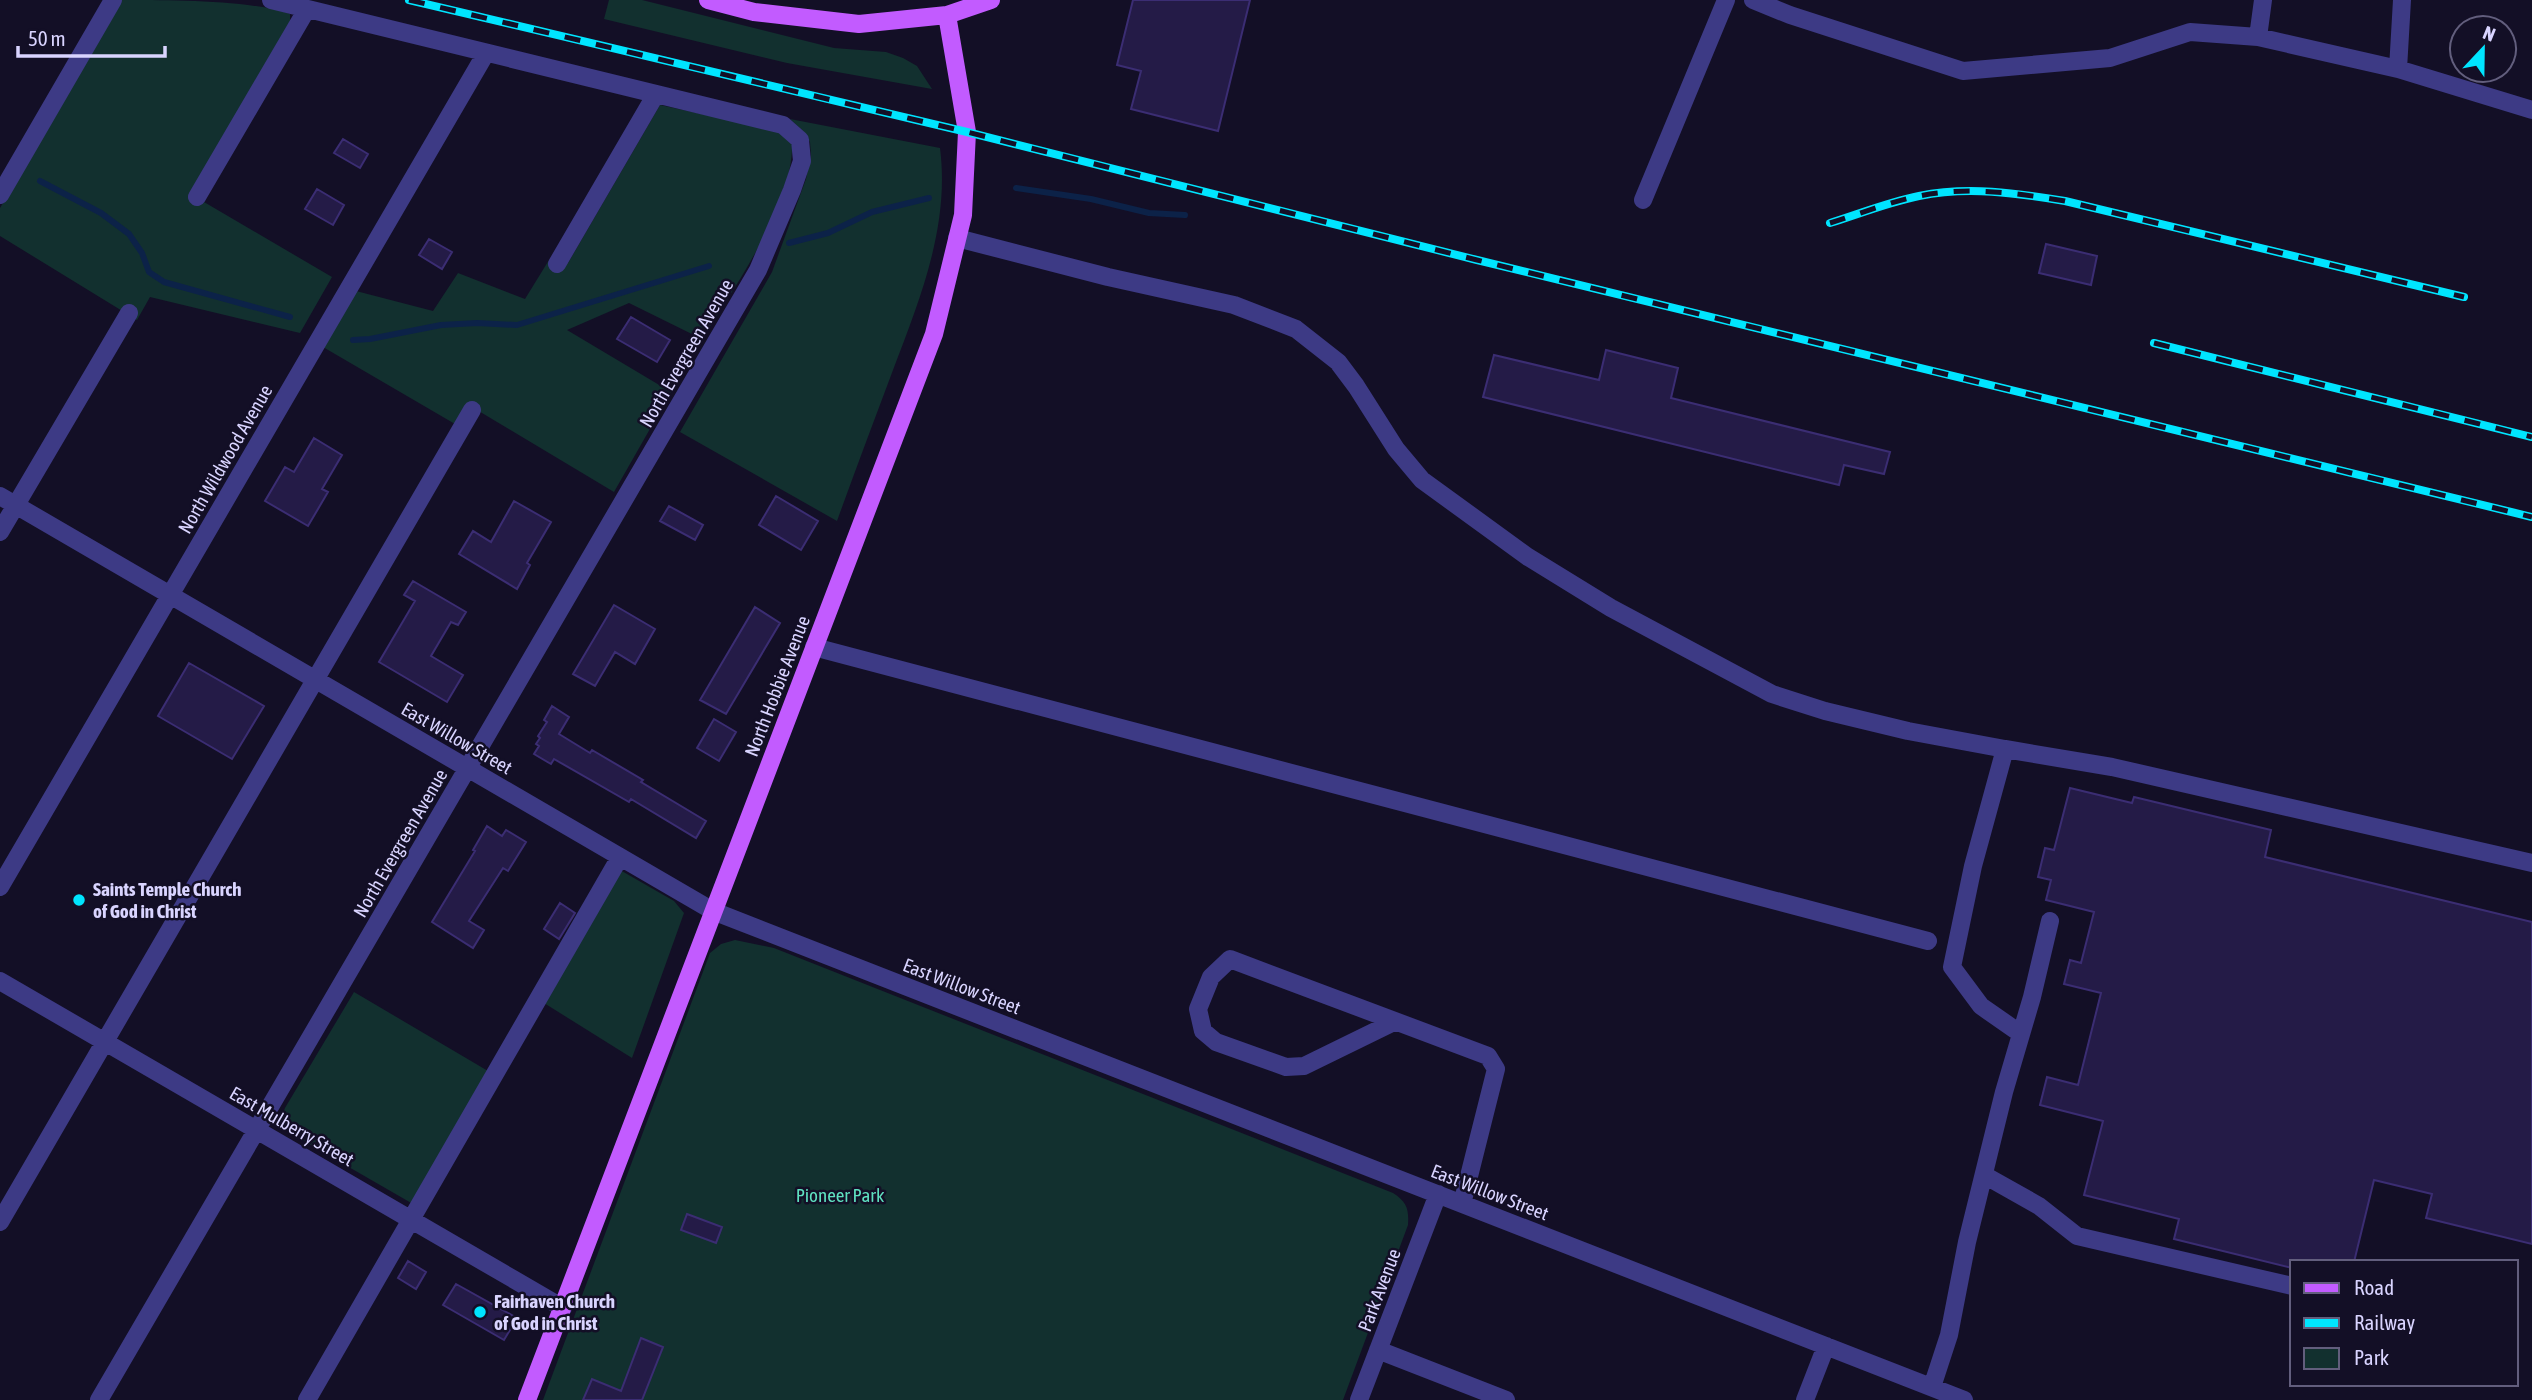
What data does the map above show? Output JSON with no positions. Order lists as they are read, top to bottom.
{
  "streets": {
    "main road": ["North Hobbie Avenue"],
    "street": [
      "North Evergreen Avenue",
      "North Wildwood Avenue",
      "East Willow Street",
      "East Mulberry Street",
      "Park Avenue"
    ]
  },
  "crossings": [
    ["North Evergreen Avenue", "East Willow Street"],
    ["North Evergreen Avenue", "East Mulberry Street"],
    ["North Wildwood Avenue", "East Willow Street"],
    ["North Hobbie Avenue", "East Willow Street"],
    ["North Hobbie Avenue", "East Mulberry Street"],
    ["East Willow Street", "Park Avenue"]
  ],
  "parks": ["Pioneer Park"],
  "places": ["Saints Temple Church of God in Christ", "Fairhaven Church of God in Christ"],
  "legend": ["Road", "Railway", "Park"],
  "scale_bar": "50 m",
  "north": "top"
}
